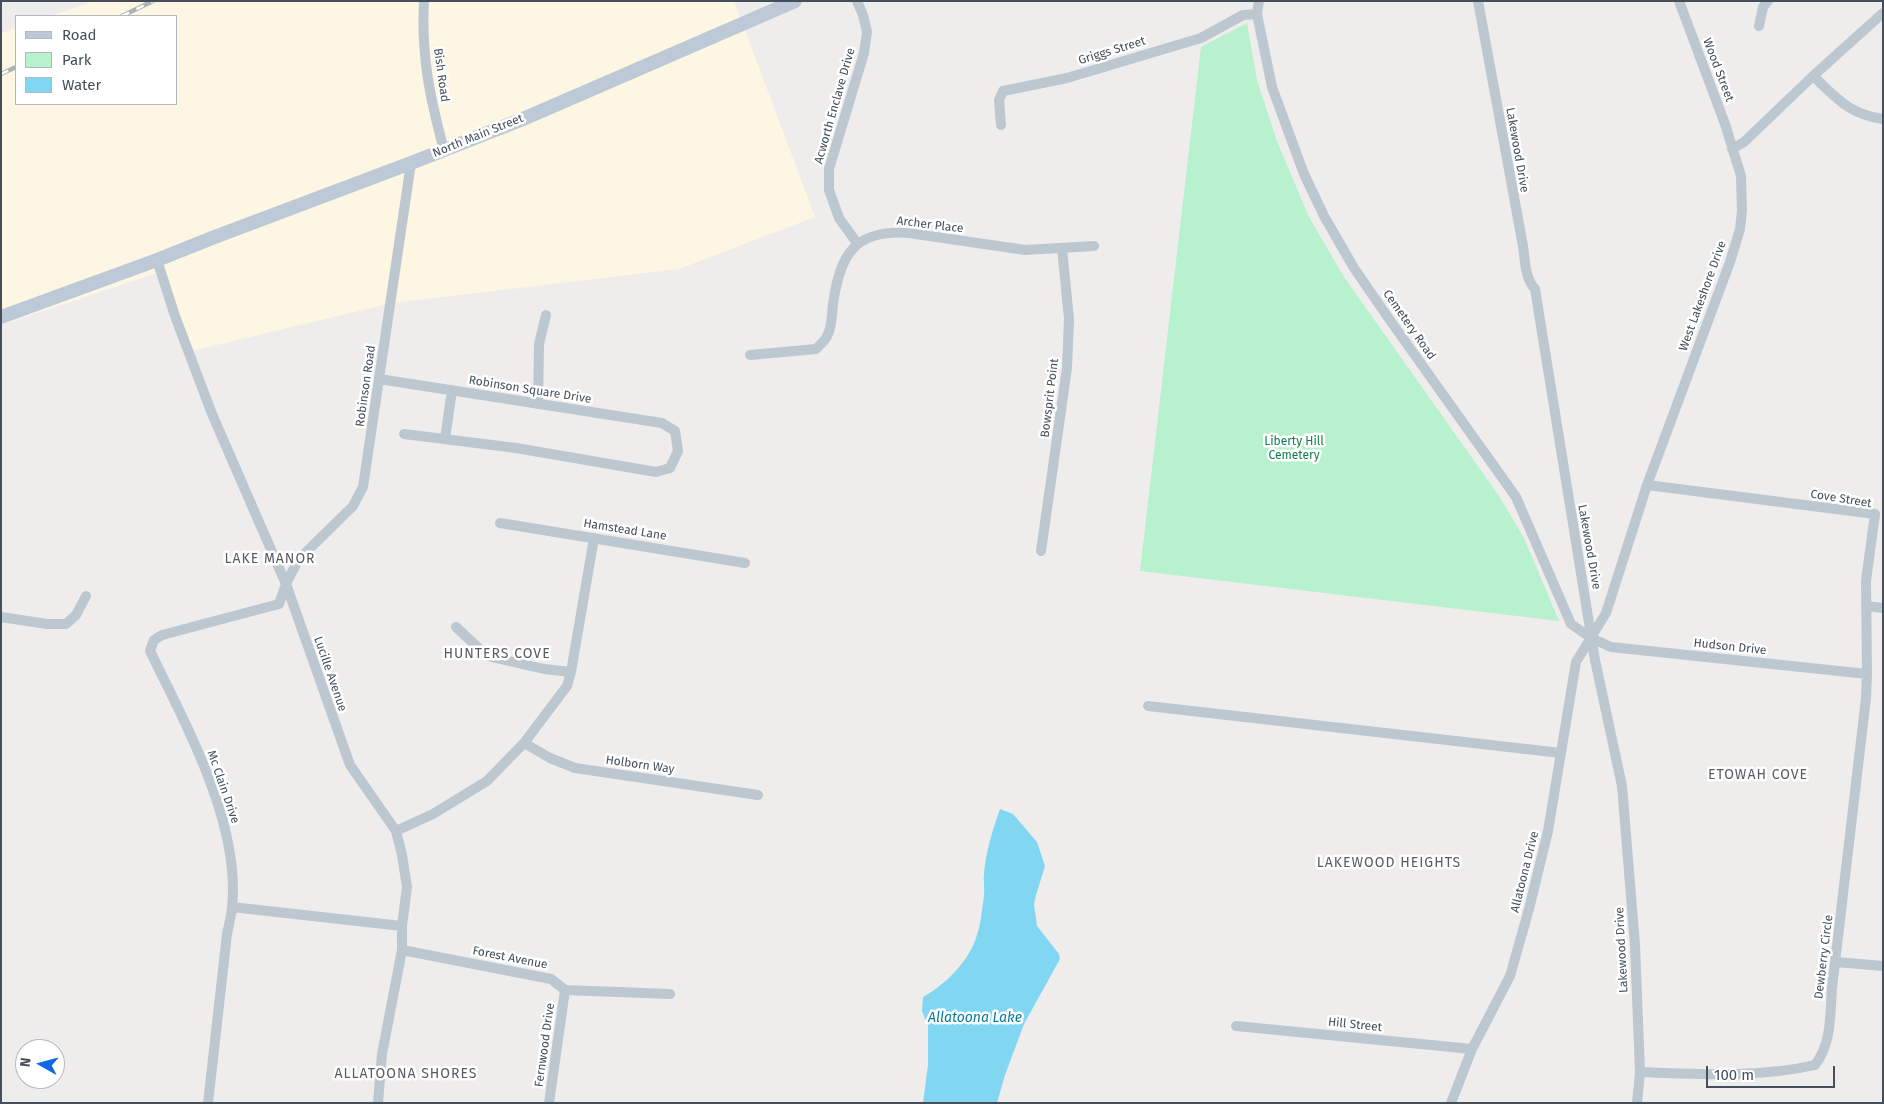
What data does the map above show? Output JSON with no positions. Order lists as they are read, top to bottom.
{
  "streets": {
    "main road": ["North Main Street"],
    "street": [
      "Griggs Street",
      "Wood Street",
      "Bish Road",
      "Acworth Enclave Drive",
      "Lakewood Drive",
      "Archer Place",
      "West Lakeshore Drive",
      "Cemetery Road",
      "Robinson Road",
      "Robinson Square Drive",
      "Bowsprit Point",
      "Cove Street",
      "Hamstead Lane",
      "Hudson Drive",
      "Lucille Avenue",
      "Holborn Way",
      "Mc Clain Drive",
      "Allatoona Drive",
      "Dewberry Circle",
      "Forest Avenue",
      "Hill Street",
      "Fernwood Drive"
    ]
  },
  "crossings": [
    ["Griggs Street", "Cemetery Road"],
    ["Wood Street", "West Lakeshore Drive"],
    ["Bish Road", "North Main Street"],
    ["Acworth Enclave Drive", "Archer Place"],
    ["North Main Street", "Robinson Road"],
    ["North Main Street", "Lucille Avenue"],
    ["Lakewood Drive", "West Lakeshore Drive"],
    ["Lakewood Drive", "Cemetery Road"],
    ["Lakewood Drive", "Hudson Drive"],
    ["Lakewood Drive", "Allatoona Drive"],
    ["Lakewood Drive", "Dewberry Circle"],
    ["Archer Place", "Bowsprit Point"],
    ["West Lakeshore Drive", "Cemetery Road"],
    ["West Lakeshore Drive", "Cove Street"],
    ["West Lakeshore Drive", "Hudson Drive"],
    ["West Lakeshore Drive", "Allatoona Drive"],
    ["Cemetery Road", "Hudson Drive"],
    ["Cemetery Road", "Allatoona Drive"],
    ["Robinson Road", "Robinson Square Drive"],
    ["Robinson Road", "Lucille Avenue"],
    ["Robinson Road", "Mc Clain Drive"],
    ["Cove Street", "Hudson Drive"],
    ["Cove Street", "Dewberry Circle"],
    ["Hudson Drive", "Allatoona Drive"],
    ["Hudson Drive", "Dewberry Circle"],
    ["Lucille Avenue", "Mc Clain Drive"],
    ["Lucille Avenue", "Forest Avenue"],
    ["Allatoona Drive", "Hill Street"],
    ["Forest Avenue", "Fernwood Drive"]
  ],
  "districts": [
    "LAKE MANOR",
    "HUNTERS COVE",
    "ETOWAH COVE",
    "LAKEWOOD HEIGHTS",
    "ALLATOONA SHORES"
  ],
  "water": ["Allatoona Lake"],
  "parks": ["Liberty Hill Cemetery"],
  "legend": ["Road", "Park", "Water"],
  "scale_bar": "100 m",
  "north": "left"
}
